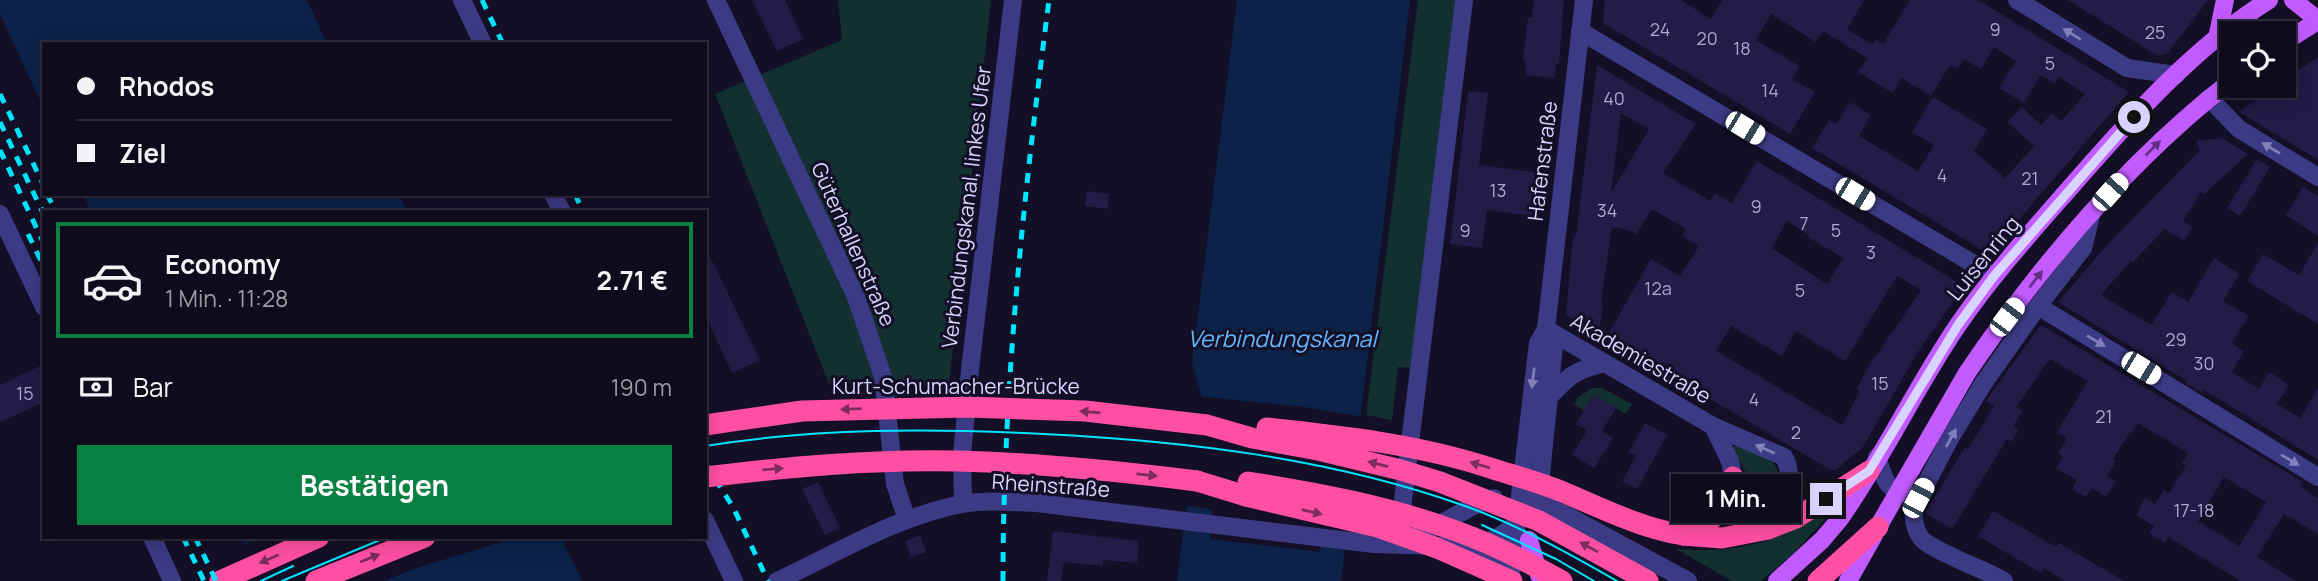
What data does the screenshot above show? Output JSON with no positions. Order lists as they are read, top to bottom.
{
  "streets": {
    "highway": ["Kurt-Schumacher-Brücke"],
    "main road": ["Luisenring"],
    "street": [
      "Hafenstraße",
      "Verbindungskanal, linkes Ufer",
      "Güterhallenstraße",
      "Akademiestraße",
      "Rheinstraße"
    ]
  },
  "crossings": [
    ["Hafenstraße", "Akademiestraße"],
    ["Verbindungskanal, linkes Ufer", "Rheinstraße"],
    ["Güterhallenstraße", "Rheinstraße"]
  ],
  "water": ["Verbindungskanal"],
  "house_numbers": [
    "24",
    "9",
    "25",
    "20",
    "18",
    "5",
    "14",
    "40",
    "4",
    "21",
    "13",
    "9",
    "34",
    "7",
    "9",
    "5",
    "3",
    "12a",
    "5",
    "29",
    "30",
    "15",
    "15",
    "4",
    "21",
    "2",
    "17-18"
  ],
  "page": {
    "banner": ["Rhodos", "Ziel"],
    "list": [
      {
        "name": "Economy",
        "note": "1 Min. · 11:28",
        "value": "2.71 €"
      }
    ],
    "pay": ["Bar", "190 m"],
    "buttons": "Bestätigen",
    "bubble": "1 Min."
  }
}
